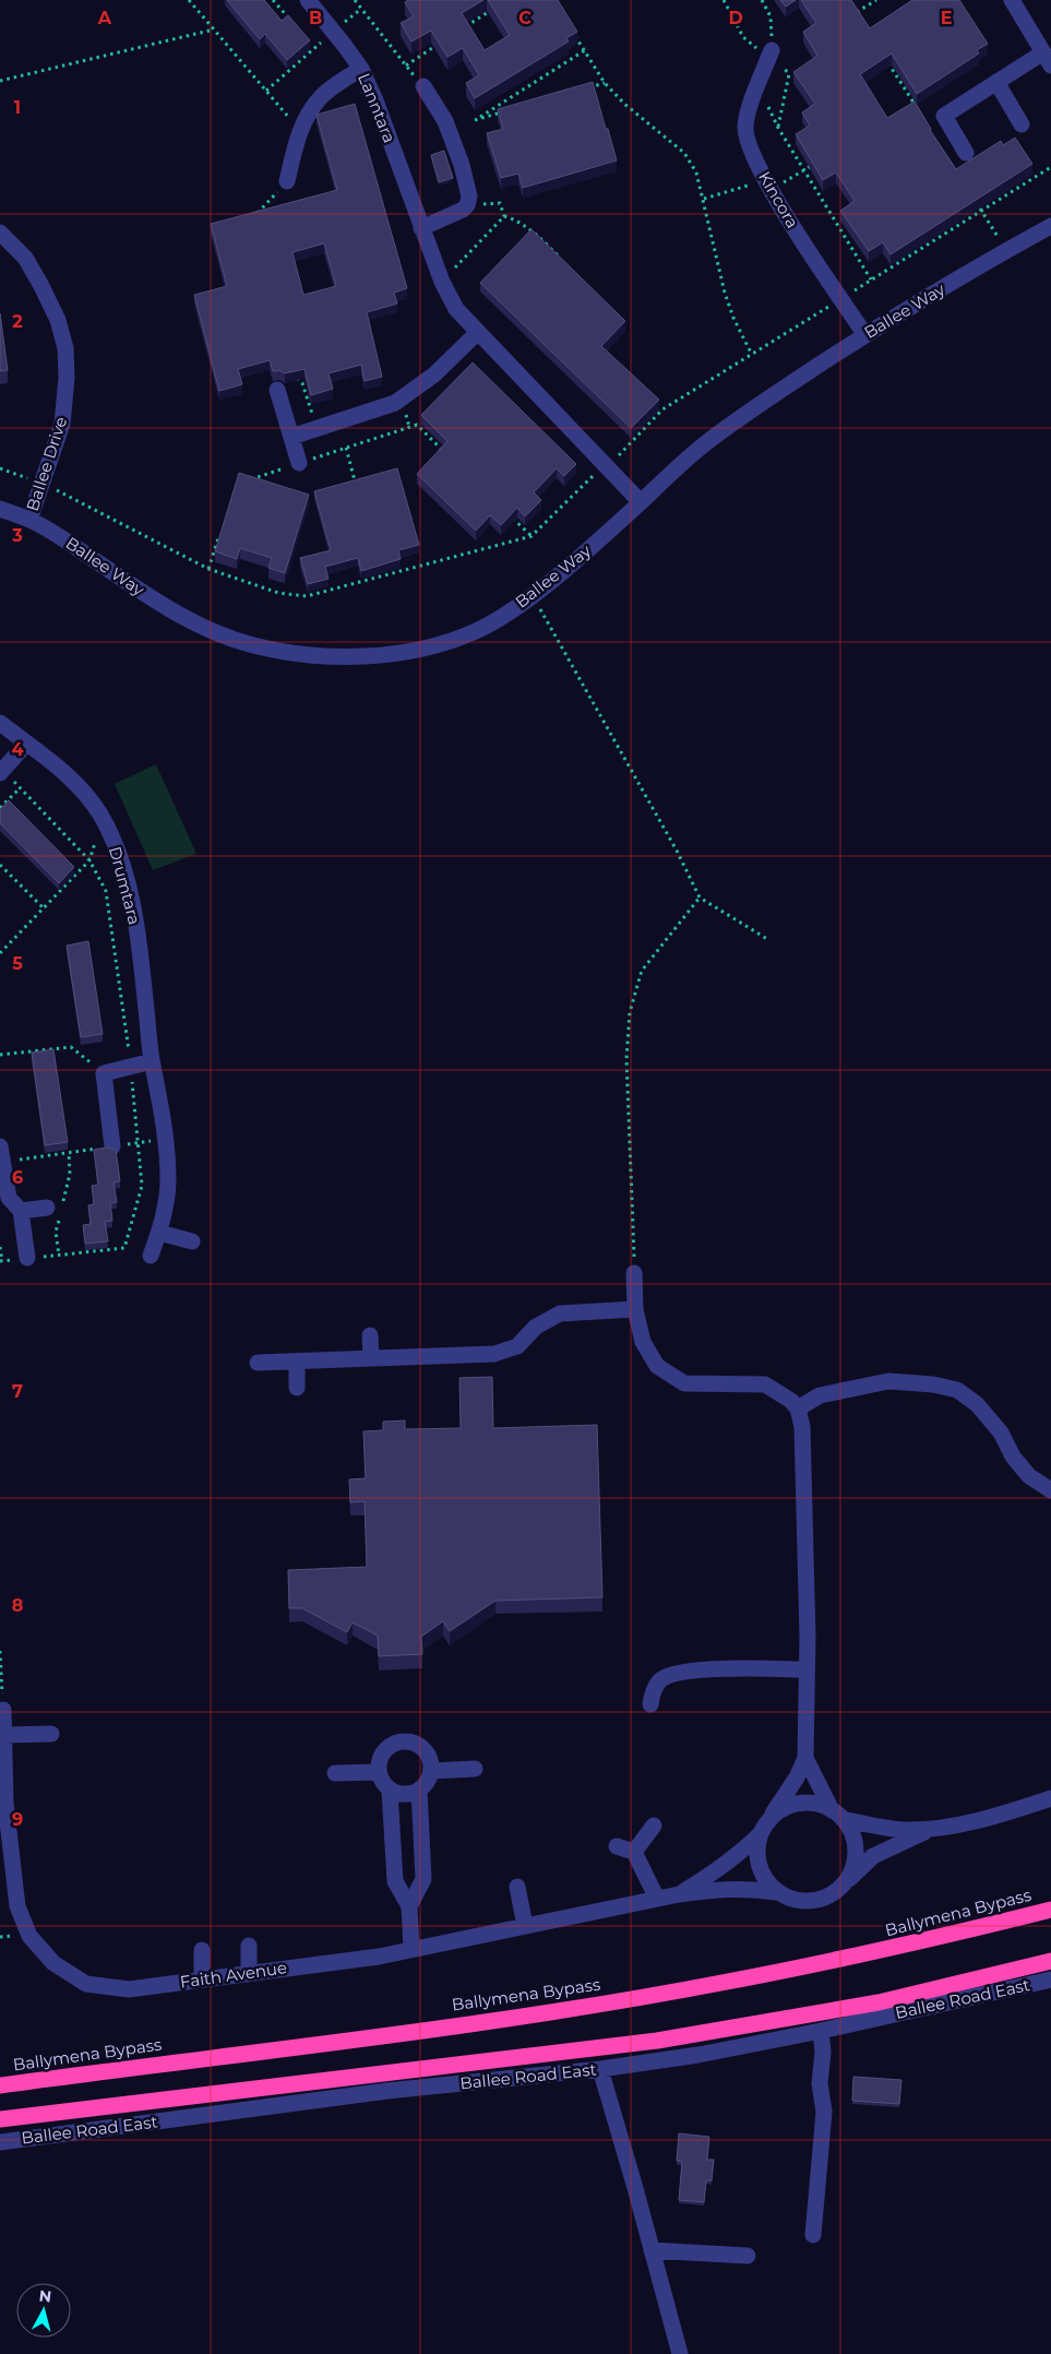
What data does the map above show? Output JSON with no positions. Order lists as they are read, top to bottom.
{
  "streets": {
    "highway": ["Ballymena Bypass"],
    "street": [
      "Lanntara",
      "Kincora",
      "Ballee Way",
      "Ballee Drive",
      "Drumtara",
      "Faith Avenue",
      "Ballee Road East"
    ]
  },
  "crossings": [
    ["Lanntara", "Ballee Way"],
    ["Kincora", "Ballee Way"],
    ["Ballee Way", "Ballee Drive"]
  ],
  "north": "top",
  "grid": {
    "columns": [
      "A",
      "B",
      "C",
      "D",
      "E"
    ],
    "rows": [
      "1",
      "2",
      "3",
      "4",
      "5",
      "6",
      "7",
      "8",
      "9"
    ]
  }
}
